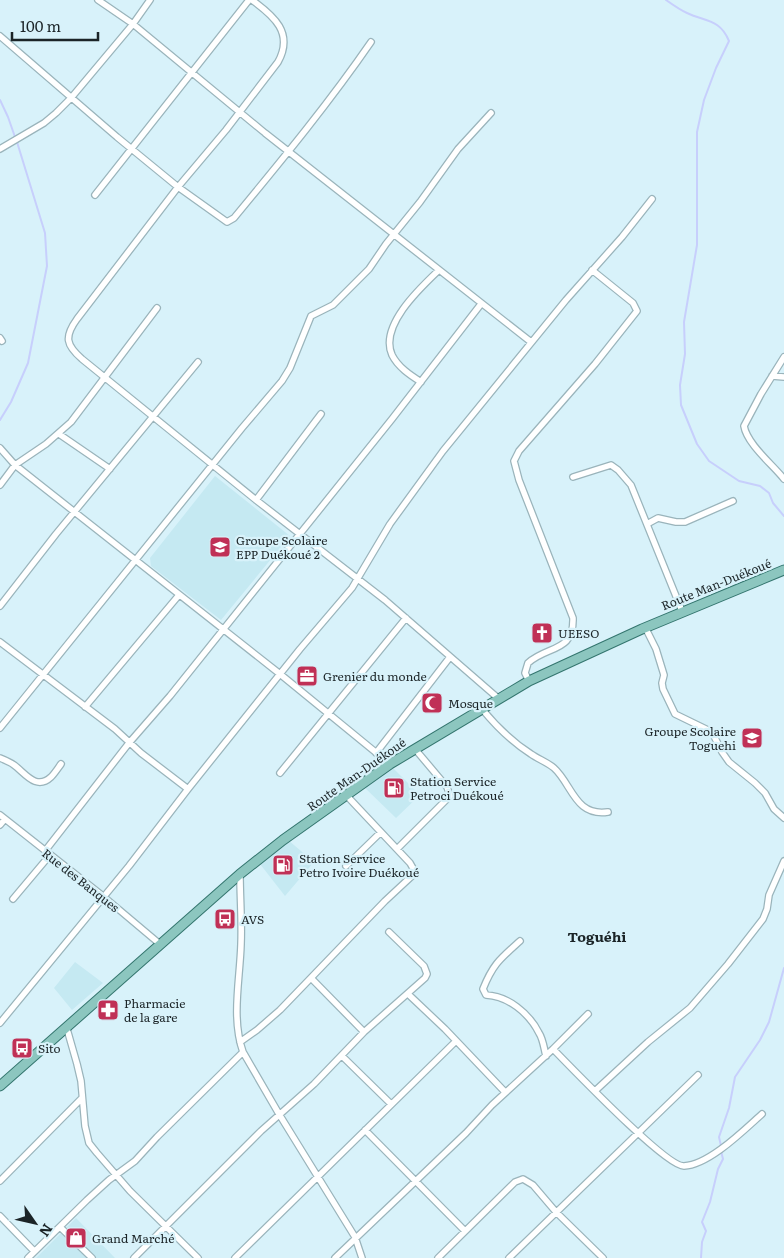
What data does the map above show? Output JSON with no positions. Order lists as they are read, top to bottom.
{
  "streets": {
    "main road": ["Route Man-Duékoué"],
    "street": ["Rue des Banques"]
  },
  "crossings": [
    ["Route Man-Duékoué", "Rue des Banques"]
  ],
  "districts": ["Toguéhi"],
  "places": {
    "school or university": ["Groupe Scolaire EPP Duékoué 2", "Groupe Scolaire Toguehi"],
    "church": ["UEESO"],
    "office": ["Grenier du monde"],
    "mosque": ["Mosque"],
    "fuel station": ["Station Service Petroci Duékoué", "Station Service Petro Ivoire Duékoué"],
    "bus stop": ["AVS", "Sito"],
    "pharmacy": ["Pharmacie de la gare"],
    "shop": ["Grand Marché"]
  },
  "scale_bar": "100 m",
  "north": "bottom right"
}
